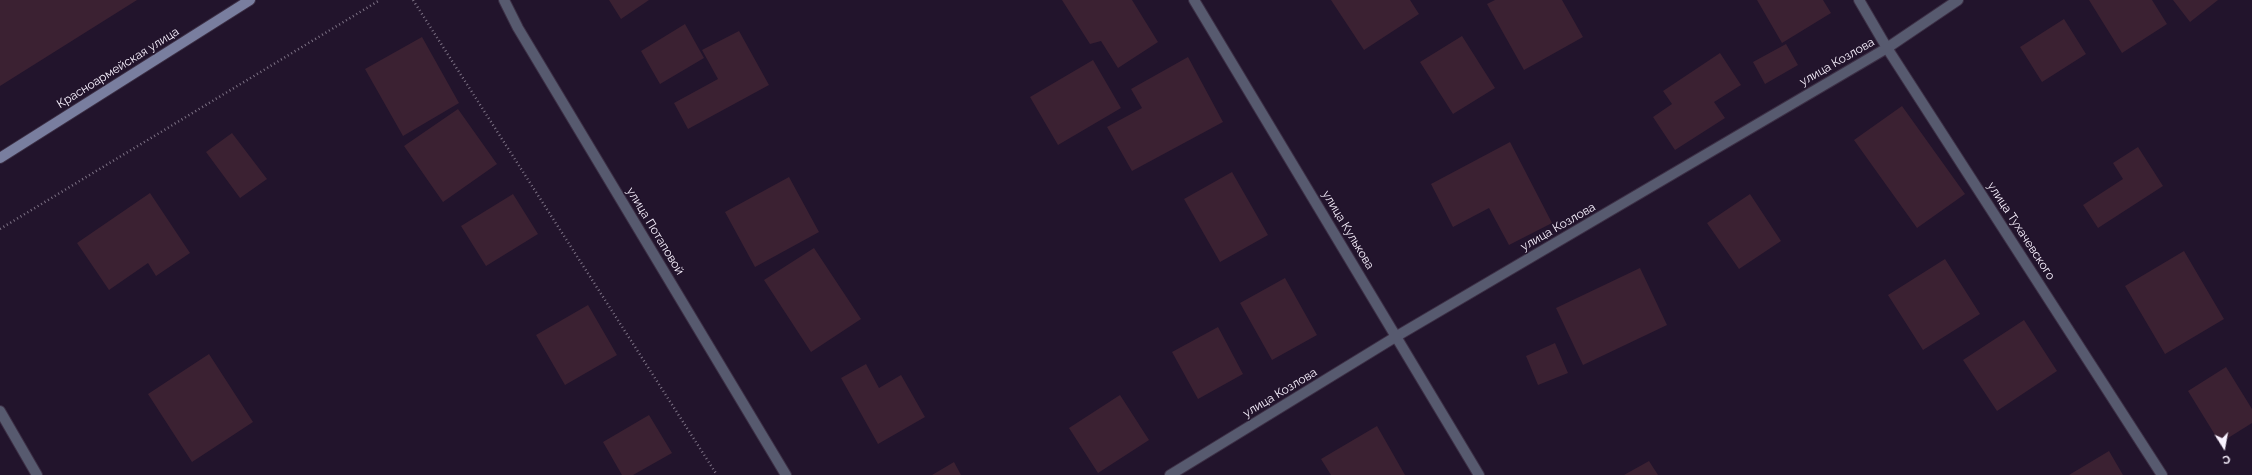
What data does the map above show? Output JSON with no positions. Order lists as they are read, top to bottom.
{
  "streets": {
    "main road": ["Красноармейская улица"],
    "street": [
      "улица Козлова",
      "улица Кулькова",
      "улица Потаповой",
      "улица Тухачевского"
    ]
  },
  "crossings": [
    ["улица Козлова", "улица Кулькова"],
    ["улица Козлова", "улица Тухачевского"]
  ],
  "north": "bottom"
}
